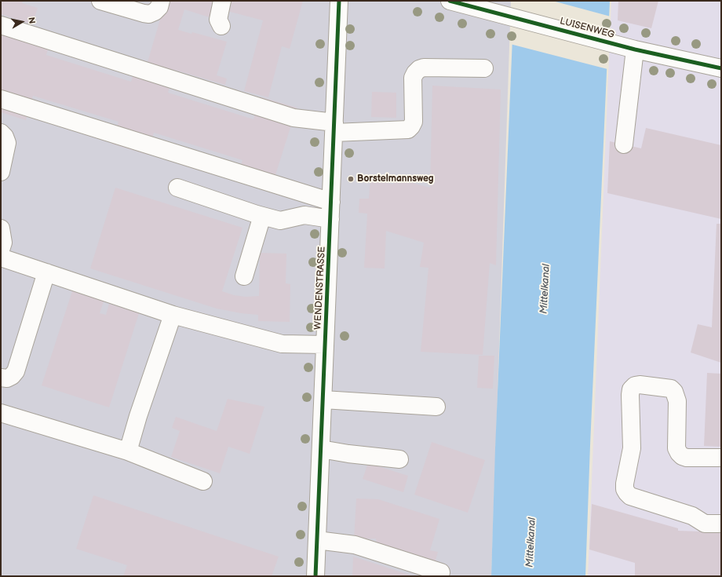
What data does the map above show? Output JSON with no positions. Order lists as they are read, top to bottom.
{
  "streets": {
    "street": ["LUISENWEG", "WENDENSTRASSE"]
  },
  "water": ["Mittelkanal"],
  "places": ["Borstelmannsweg"],
  "north": "right"
}
